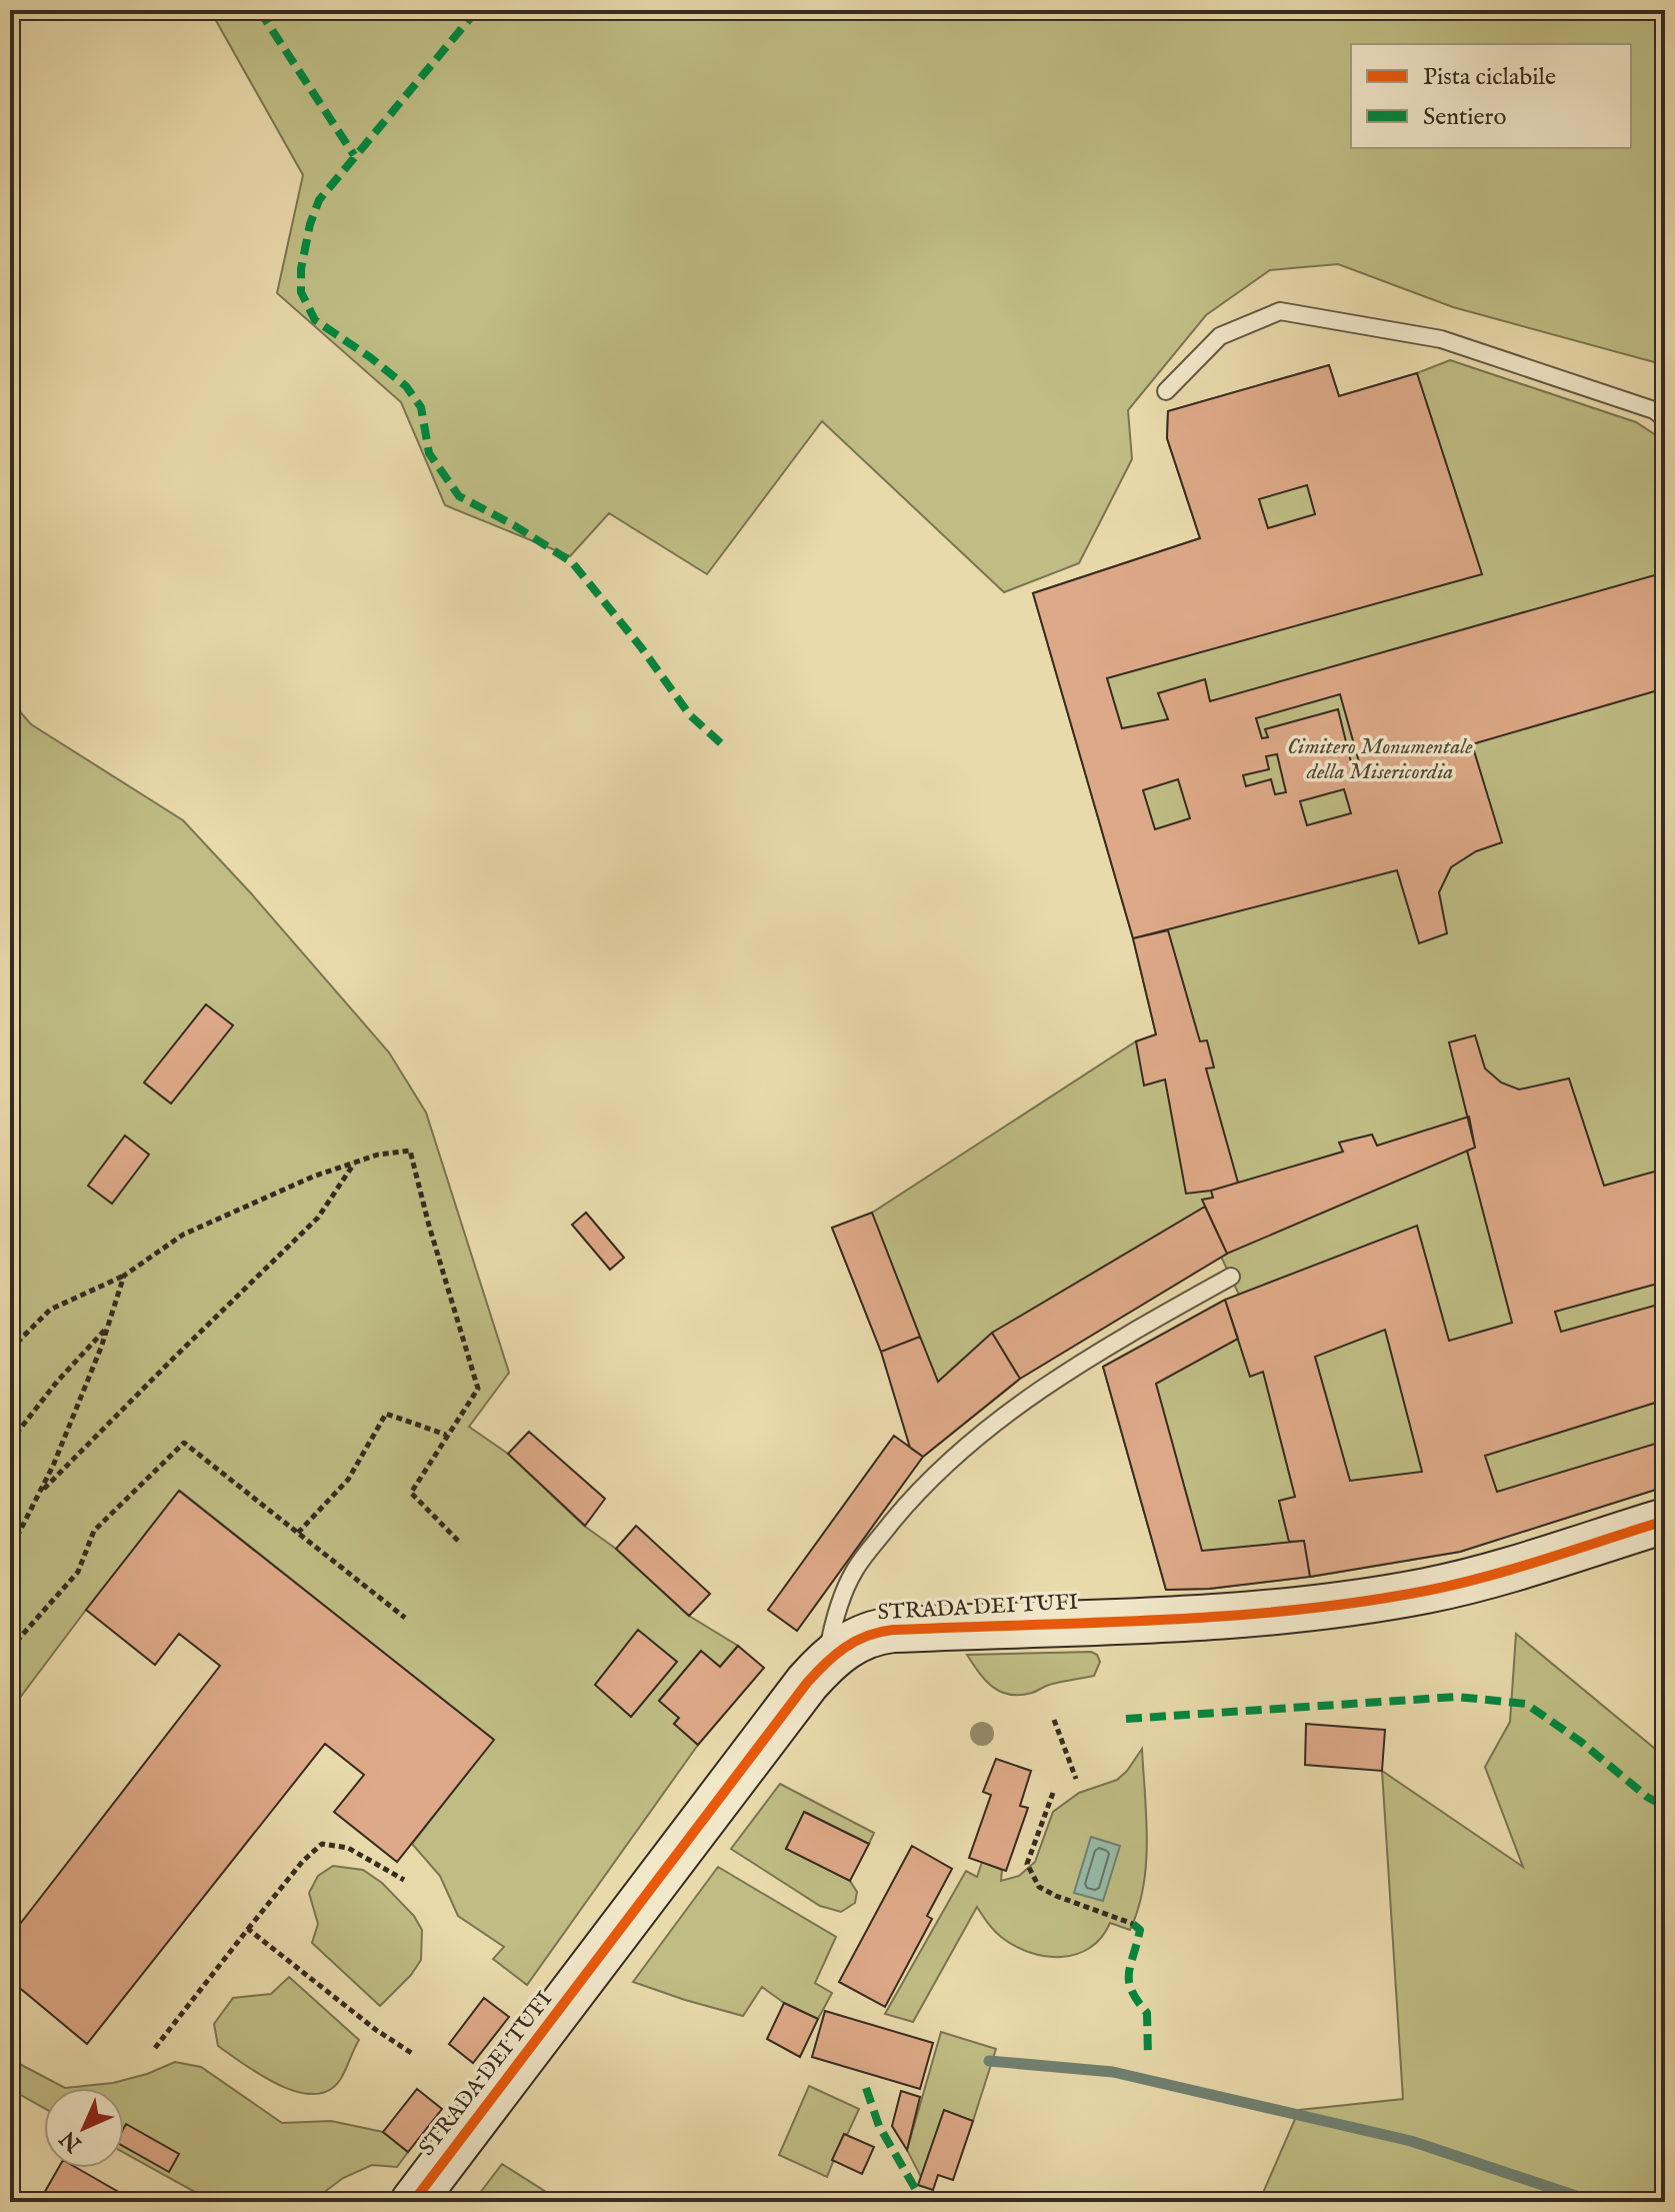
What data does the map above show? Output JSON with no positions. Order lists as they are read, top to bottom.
{
  "streets": {
    "street": ["STRADA DEI TUFI"]
  },
  "parks": ["Cimitero Monumentale della Misericordia"],
  "legend": ["Pista ciclabile", "Sentiero"],
  "north": "bottom left"
}
